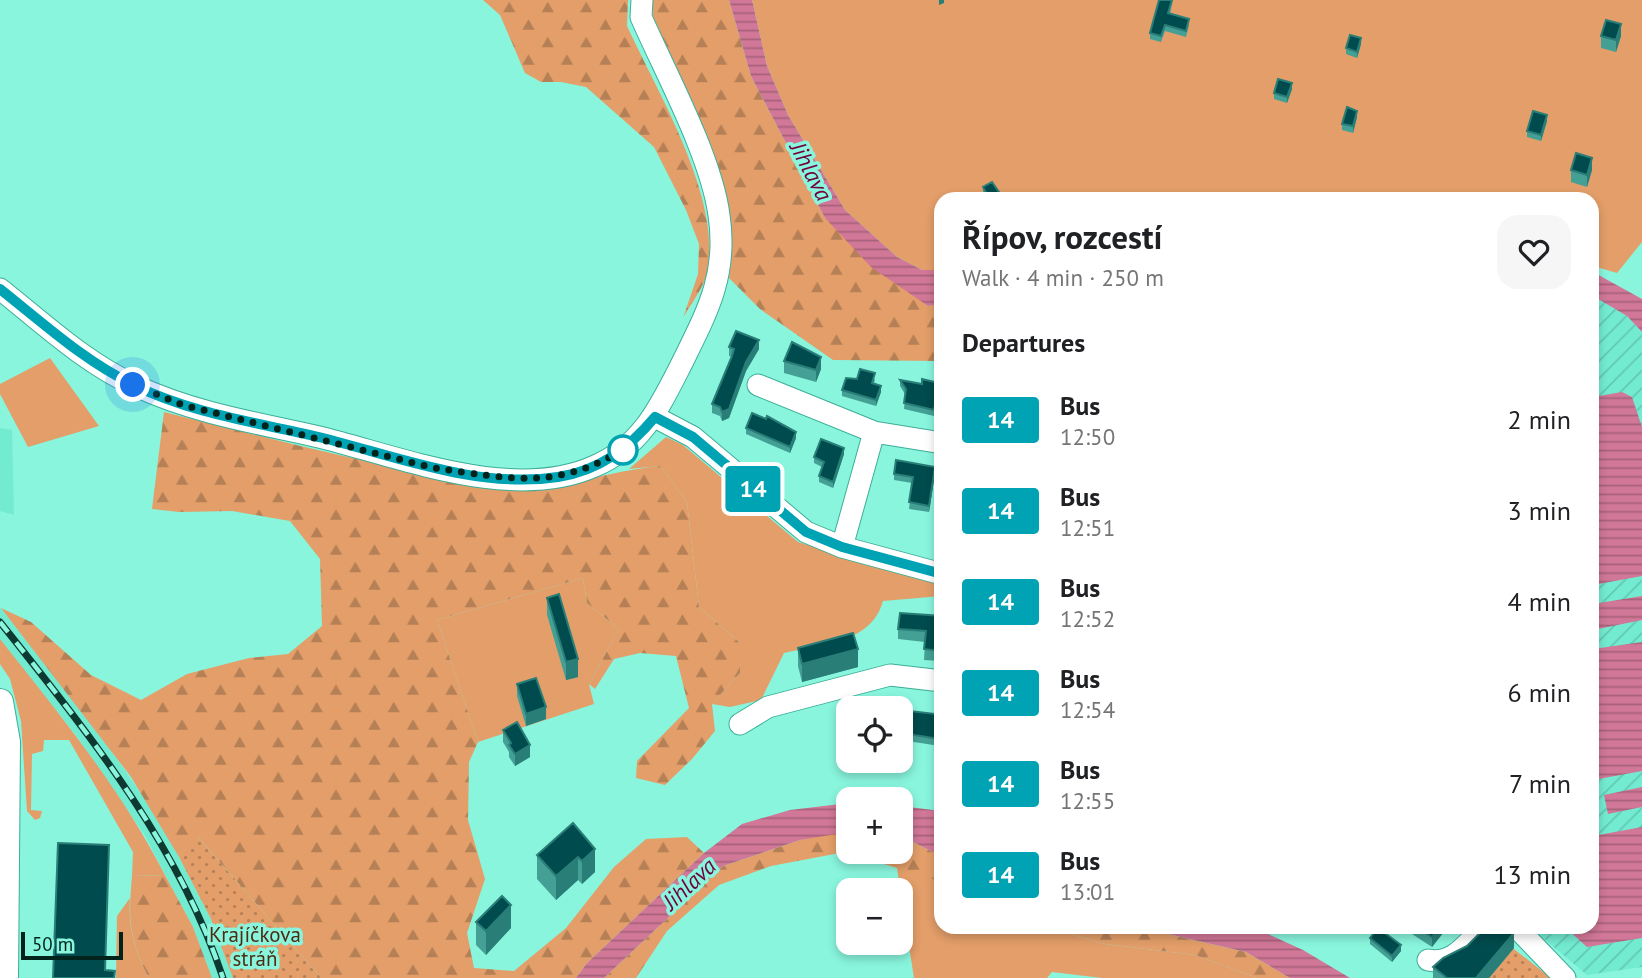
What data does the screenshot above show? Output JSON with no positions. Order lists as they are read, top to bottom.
{
  "water": ["Jihlava"],
  "parks": ["Krajíčkova stráň"],
  "lines": ["bus line 14"],
  "scale_bar": "50 m",
  "page": {
    "on_map": "14",
    "heading": [
      ["Řípov, rozcestí", "Walk · 4 min · 250 m"],
      "Departures"
    ],
    "list": [
      {
        "mark": "14",
        "name": "Bus",
        "note": "12:50",
        "value": "2 min"
      },
      {
        "mark": "14",
        "name": "Bus",
        "note": "12:51",
        "value": "3 min"
      },
      {
        "mark": "14",
        "name": "Bus",
        "note": "12:52",
        "value": "4 min"
      },
      {
        "mark": "14",
        "name": "Bus",
        "note": "12:54",
        "value": "6 min"
      },
      {
        "mark": "14",
        "name": "Bus",
        "note": "12:55",
        "value": "7 min"
      },
      {
        "mark": "14",
        "name": "Bus",
        "note": "13:01",
        "value": "13 min"
      }
    ],
    "map_buttons": ["+", "−"],
    "scale": "50 m"
  }
}
